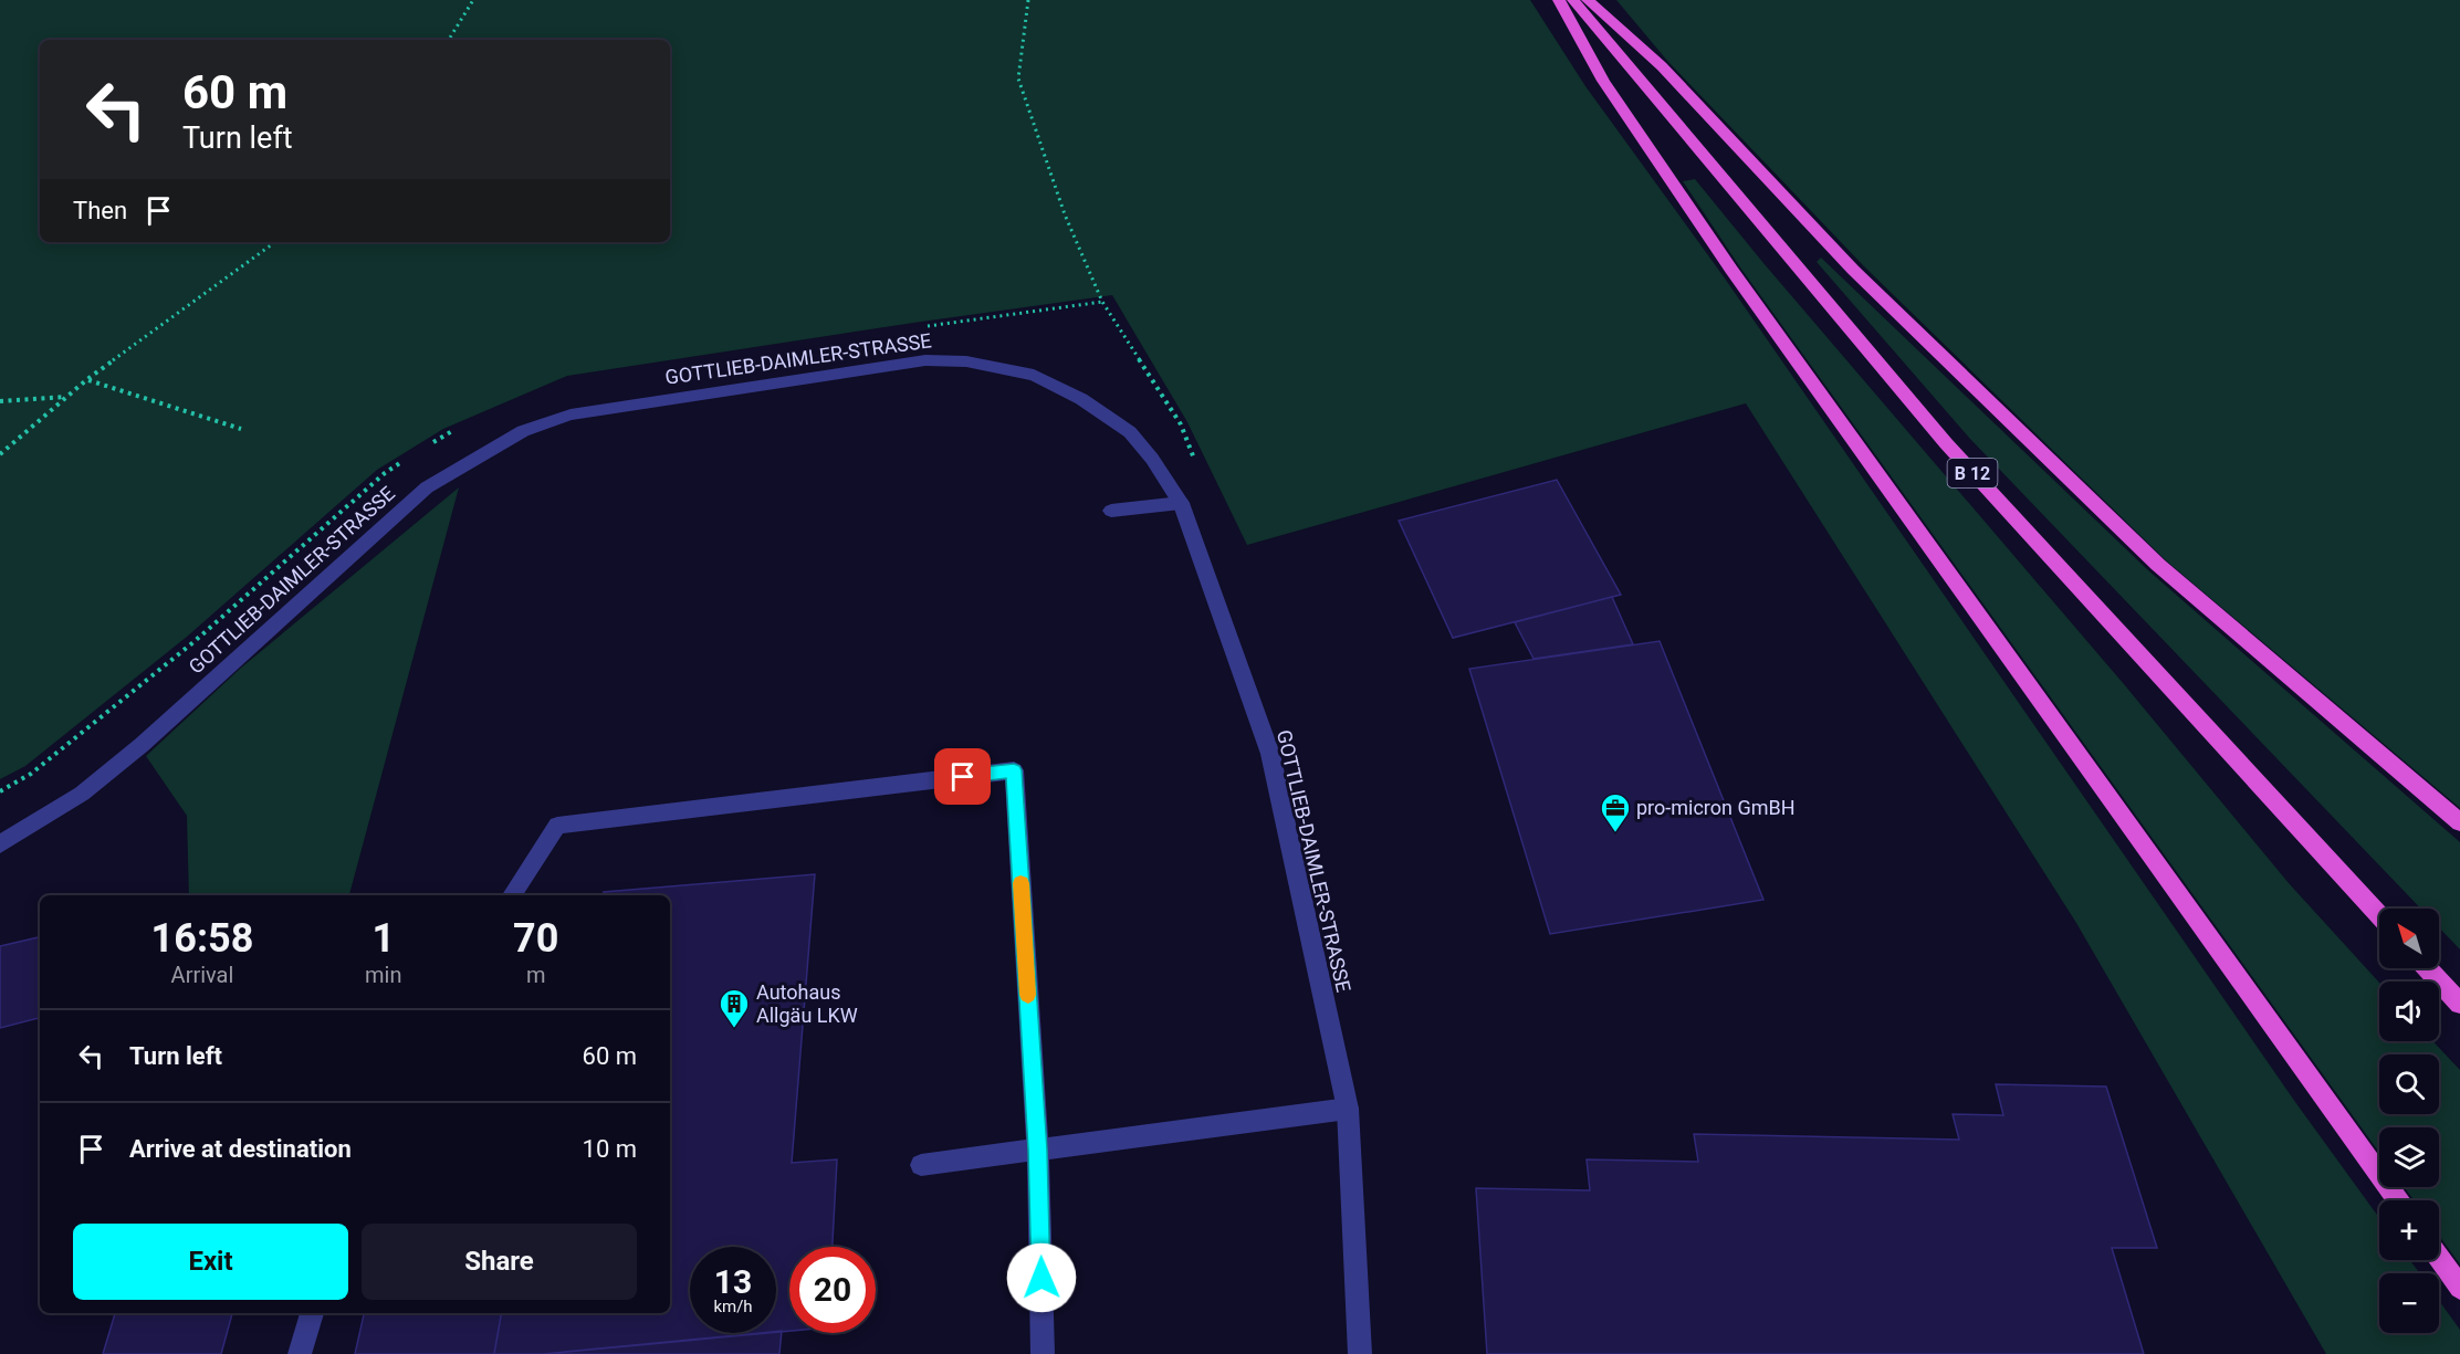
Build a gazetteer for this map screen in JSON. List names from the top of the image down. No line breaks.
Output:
{"streets":{"highway":["B 12"],"street":["GOTTLIEB-DAIMLER-STRASSE"]},"places":{"office":["pro-micron GmBH"],"building":["Autohaus Allgäu LKW"]},"north":"top left","page":{"turn":["60 m","Turn left"],"then":"Then","eta":["16:58","Arrival","1","min","70","m"],"map_buttons":["+","−"],"list":[{"name":"Turn left","value":"60 m"},{"name":"Arrive at destination","value":"10 m"}],"buttons":["Exit","Share"],"speed":"13 km/h","limit":"20"}}
